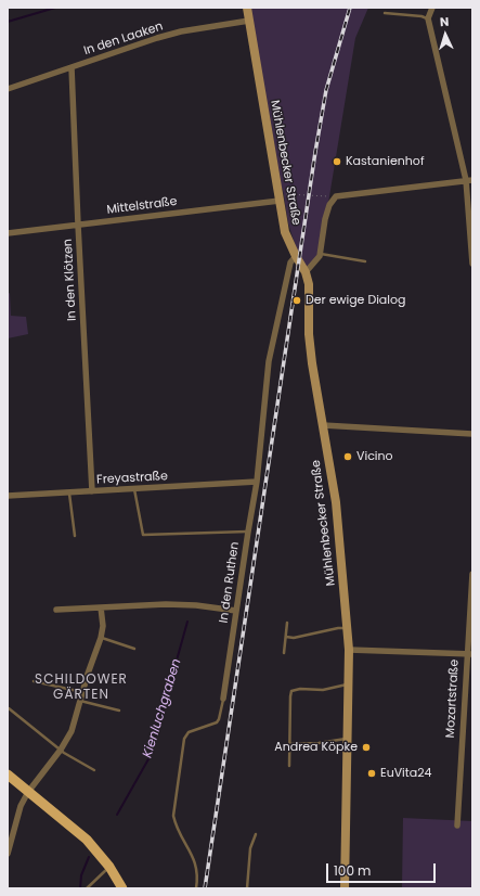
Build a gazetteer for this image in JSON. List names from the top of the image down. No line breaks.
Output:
{"streets":{"main road":["Mühlenbecker Straße"],"street":["In den Laaken","Mittelstraße","In den Klötzen","Freyastraße","In den Ruthen","Mozartstraße"]},"crossings":[["In den Laaken","Mühlenbecker Straße"],["In den Laaken","In den Klötzen"],["Mühlenbecker Straße","Mittelstraße"],["Mühlenbecker Straße","In den Ruthen"],["Mittelstraße","In den Klötzen"],["In den Klötzen","Freyastraße"],["Freyastraße","In den Ruthen"]],"districts":["SCHILDOWER GÄRTEN"],"water":["Kienluchgraben"],"places":["Kastanienhof","Der ewige Dialog","Vicino","Andrea Köpke","EuVita24"],"scale_bar":"100 m","north":"top"}
